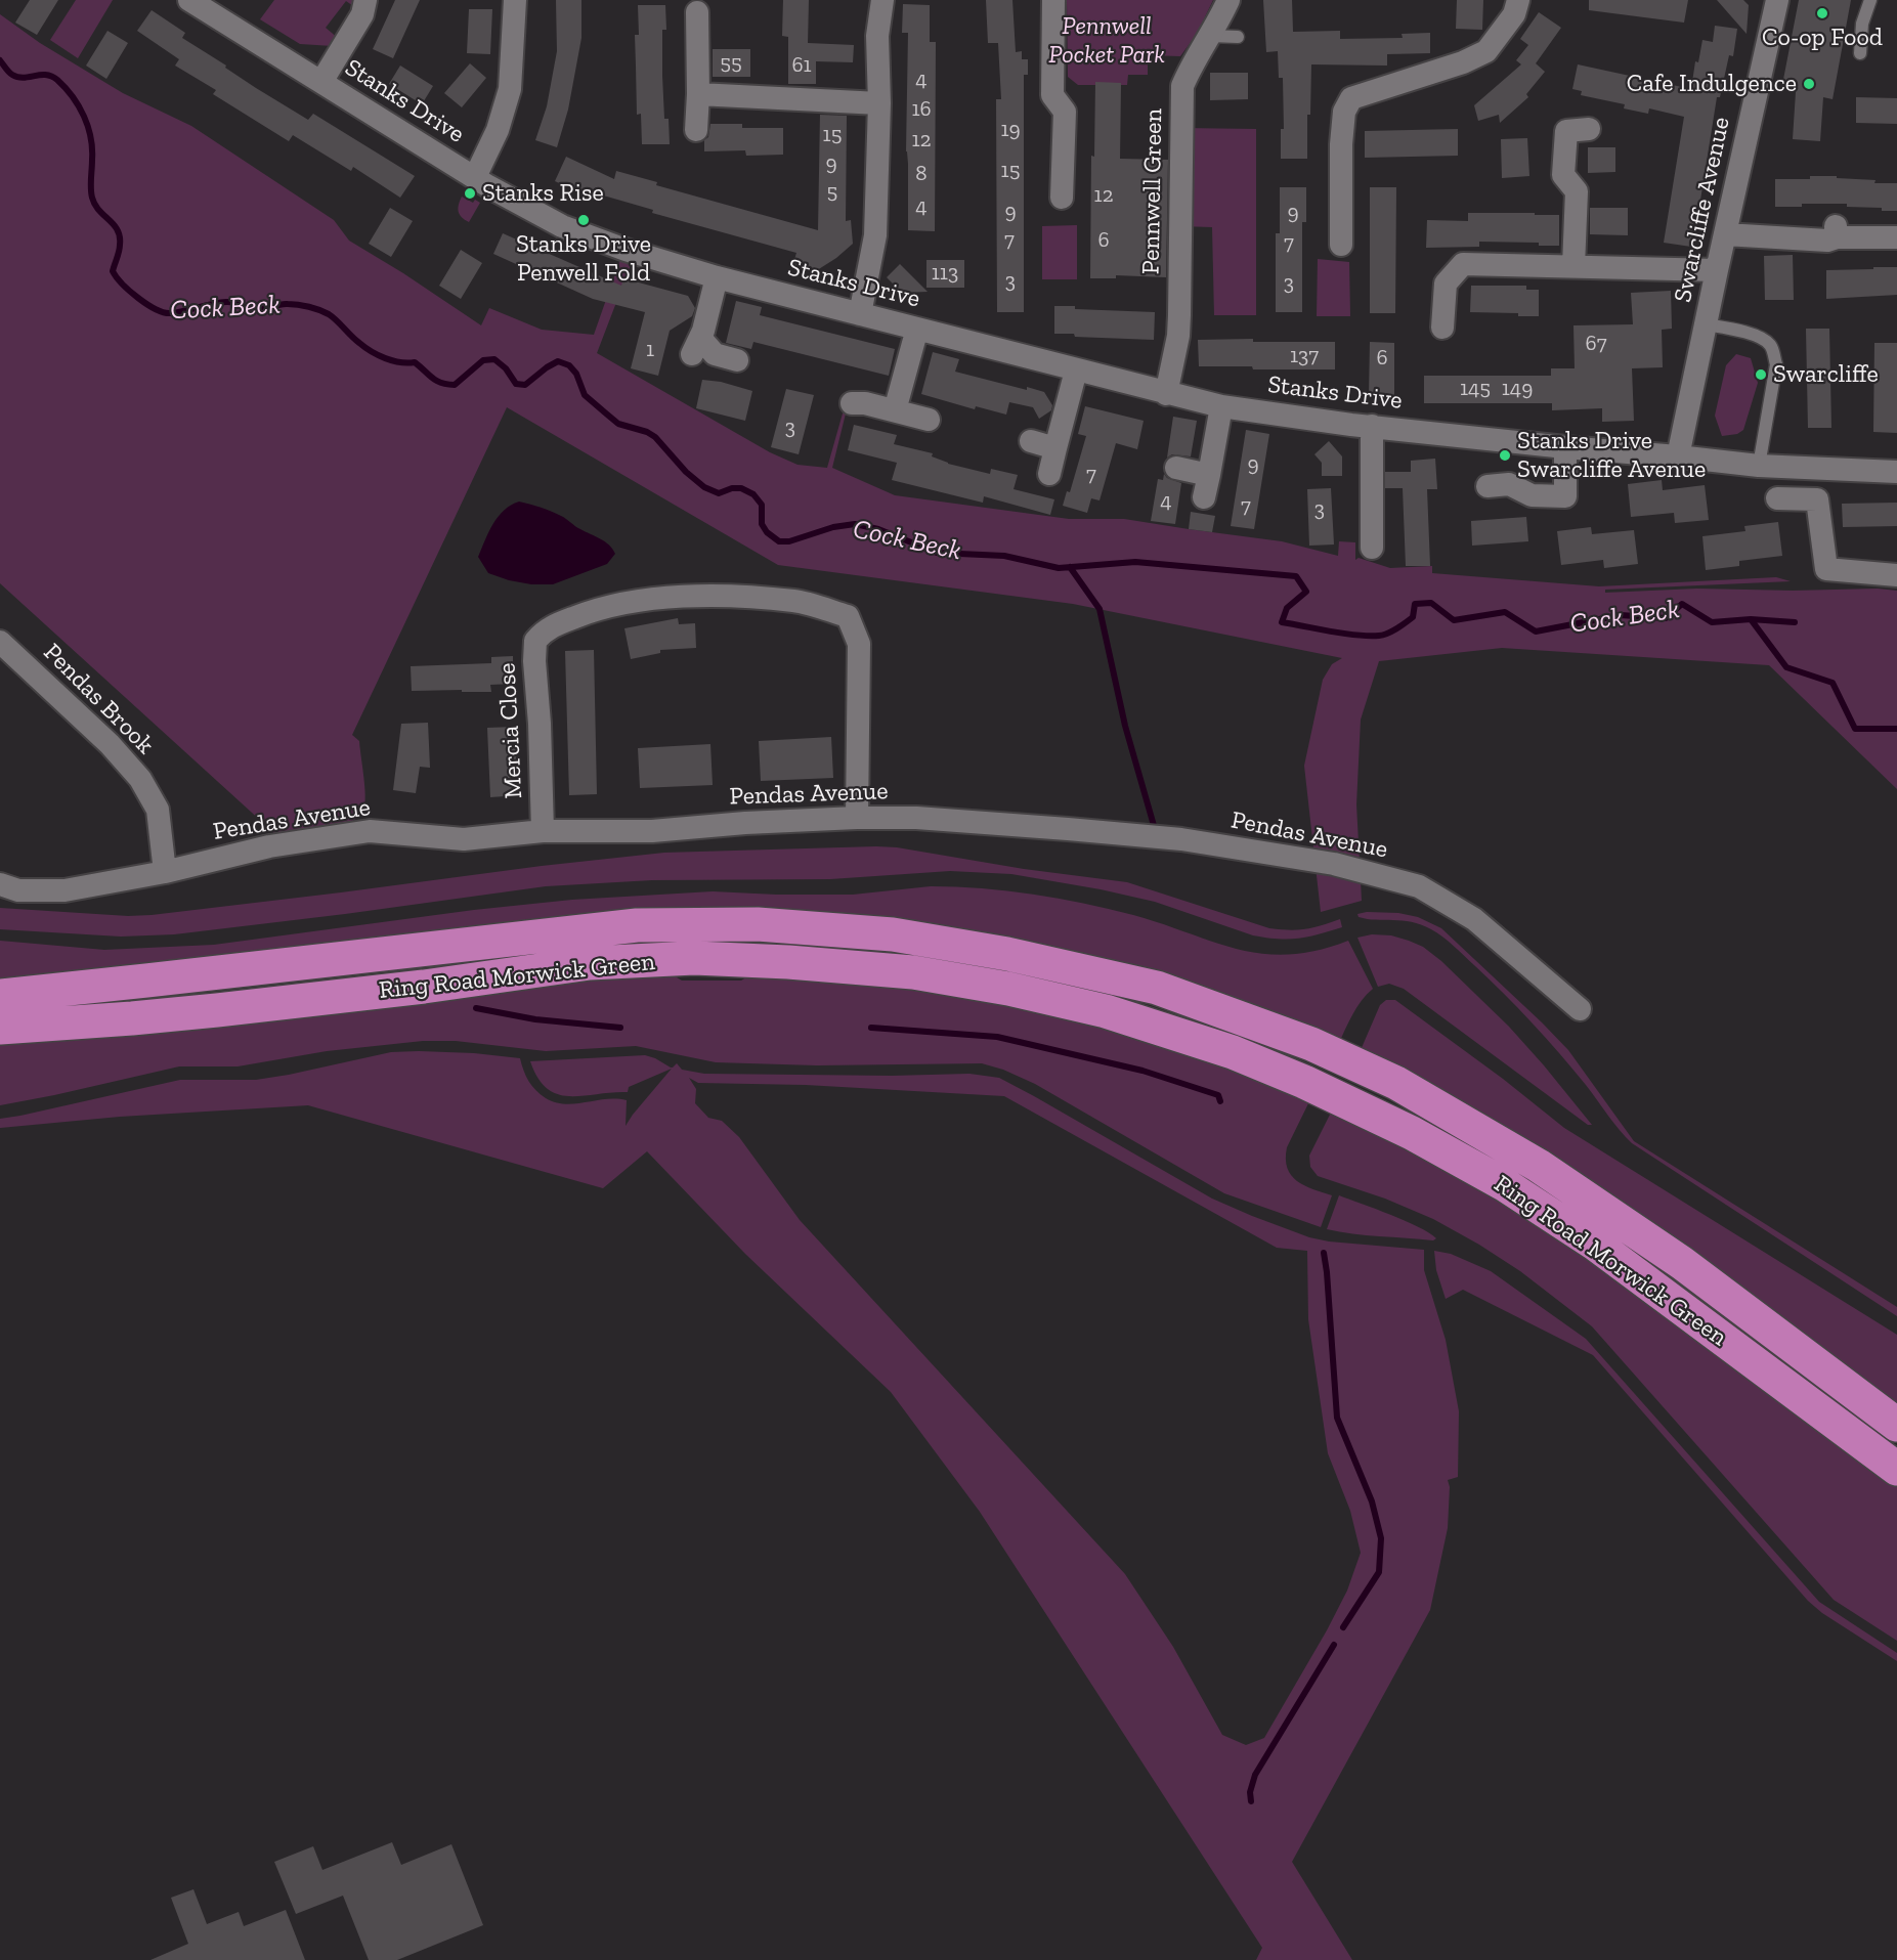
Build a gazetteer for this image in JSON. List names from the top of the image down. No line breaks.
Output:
{"streets":{"highway":["Ring Road Morwick Green"],"street":["Stanks Drive","Pennwell Green","Swarcliffe Avenue","Pendas Brook","Mercia Close","Pendas Avenue"]},"crossings":[["Stanks Drive","Pennwell Green"],["Stanks Drive","Swarcliffe Avenue"],["Pendas Brook","Pendas Avenue"],["Mercia Close","Pendas Avenue"]],"water":["Cock Beck"],"parks":["Pennwell Pocket Park"],"places":["Co-op Food","Cafe Indulgence","Stanks Rise","Stanks Drive Penwell Fold","Swarcliffe","Stanks Drive Swarcliffe Avenue"],"house_numbers":["55","61","4","16","19","15","12","9","15","8","5","12","4","9","9","7","6","7","113","3","3","67","1","137","6","145","149","3","9","7","4","7","3"]}
